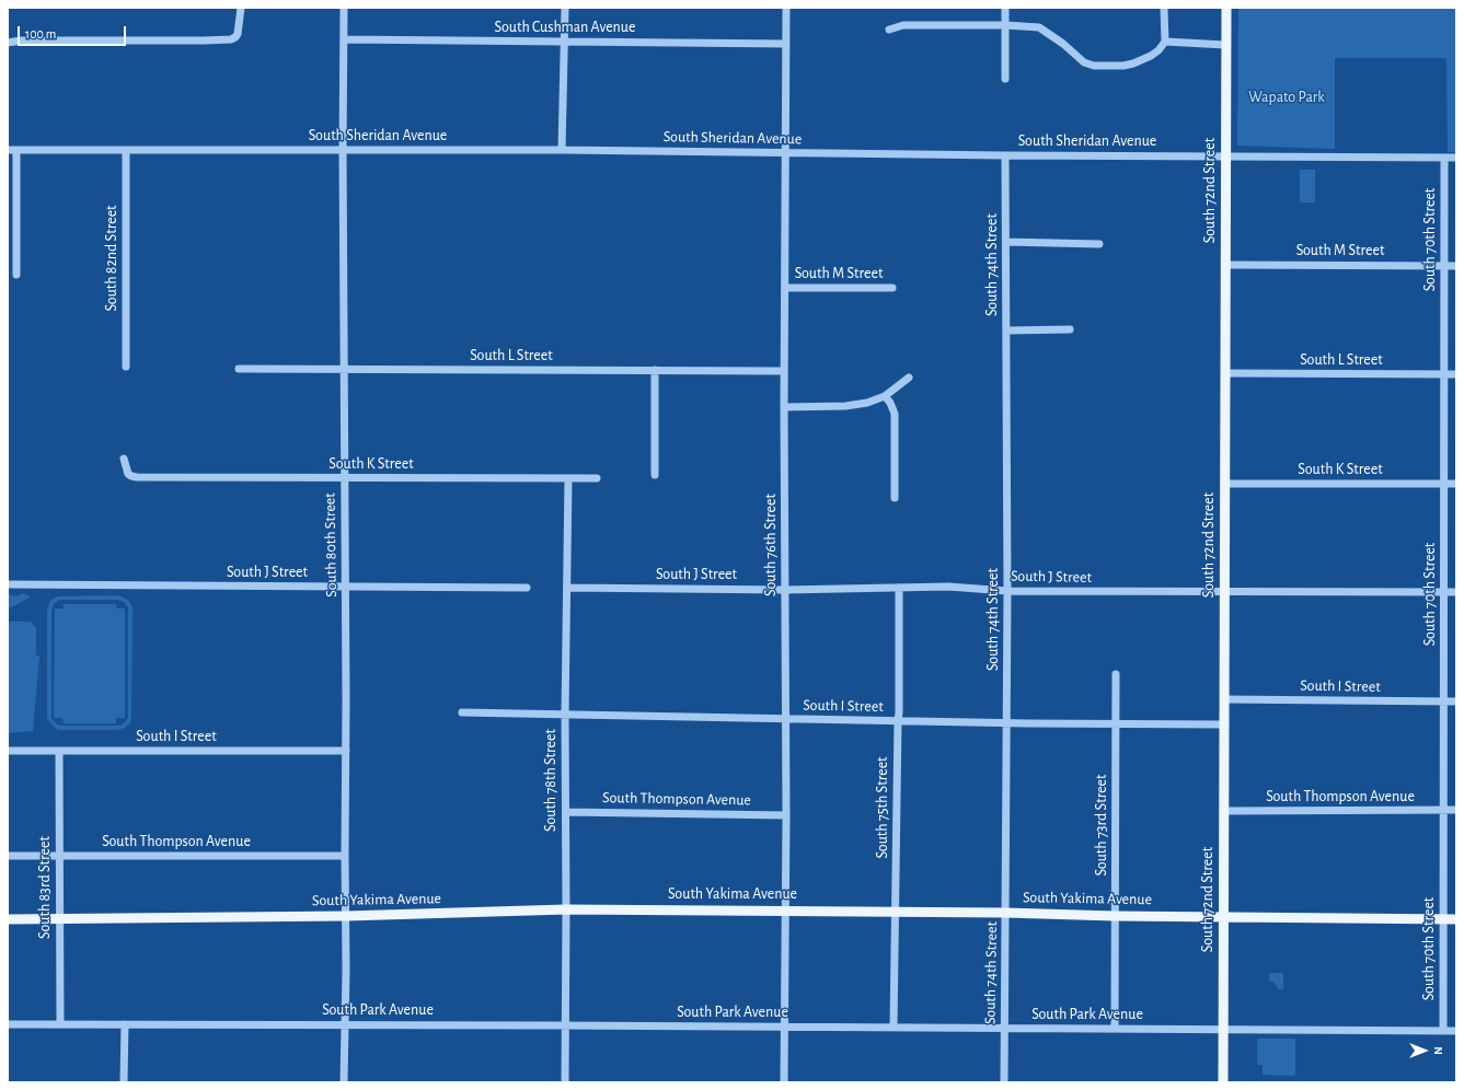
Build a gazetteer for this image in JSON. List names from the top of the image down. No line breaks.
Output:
{"streets":{"main road":["South 72nd Street","South Yakima Avenue"],"street":["South Cushman Avenue","South Sheridan Avenue","South 70th Street","South M Street","South 82nd Street","South 74th Street","South L Street","South K Street","South 80th Street","South 76th Street","South J Street","South I Street","South 78th Street","South Thompson Avenue","South 75th Street","South 73rd Street","South 83rd Street","South Park Avenue"]},"crossings":[["South Cushman Avenue","South 80th Street"],["South Cushman Avenue","South 76th Street"],["South Sheridan Avenue","South 72nd Street"],["South Sheridan Avenue","South 70th Street"],["South Sheridan Avenue","South 82nd Street"],["South Sheridan Avenue","South 74th Street"],["South Sheridan Avenue","South 80th Street"],["South Sheridan Avenue","South 76th Street"],["South 72nd Street","South M Street"],["South 72nd Street","South L Street"],["South 72nd Street","South K Street"],["South 72nd Street","South J Street"],["South 72nd Street","South I Street"],["South 72nd Street","South Thompson Avenue"],["South 72nd Street","South Yakima Avenue"],["South 72nd Street","South Park Avenue"],["South 70th Street","South M Street"],["South 70th Street","South L Street"],["South 70th Street","South K Street"],["South 70th Street","South J Street"],["South 70th Street","South I Street"],["South 70th Street","South Thompson Avenue"],["South 70th Street","South Yakima Avenue"],["South 70th Street","South Park Avenue"],["South M Street","South 76th Street"],["South 74th Street","South J Street"],["South 74th Street","South I Street"],["South 74th Street","South Yakima Avenue"],["South 74th Street","South Park Avenue"],["South L Street","South 80th Street"],["South L Street","South 76th Street"],["South K Street","South 80th Street"],["South K Street","South 78th Street"],["South 80th Street","South J Street"],["South 80th Street","South I Street"],["South 80th Street","South Thompson Avenue"],["South 80th Street","South Yakima Avenue"],["South 80th Street","South Park Avenue"],["South 76th Street","South J Street"],["South 76th Street","South I Street"],["South 76th Street","South Thompson Avenue"],["South 76th Street","South Yakima Avenue"],["South 76th Street","South Park Avenue"],["South J Street","South 78th Street"],["South J Street","South 75th Street"],["South I Street","South 78th Street"],["South I Street","South 75th Street"],["South I Street","South 73rd Street"],["South I Street","South 83rd Street"],["South 78th Street","South Thompson Avenue"],["South 78th Street","South Yakima Avenue"],["South 78th Street","South Park Avenue"],["South Thompson Avenue","South 83rd Street"],["South 75th Street","South Yakima Avenue"],["South 75th Street","South Park Avenue"],["South 73rd Street","South Yakima Avenue"],["South 73rd Street","South Park Avenue"],["South 83rd Street","South Yakima Avenue"],["South 83rd Street","South Park Avenue"]],"parks":["Wapato Park"],"scale_bar":"100 m","north":"right"}
